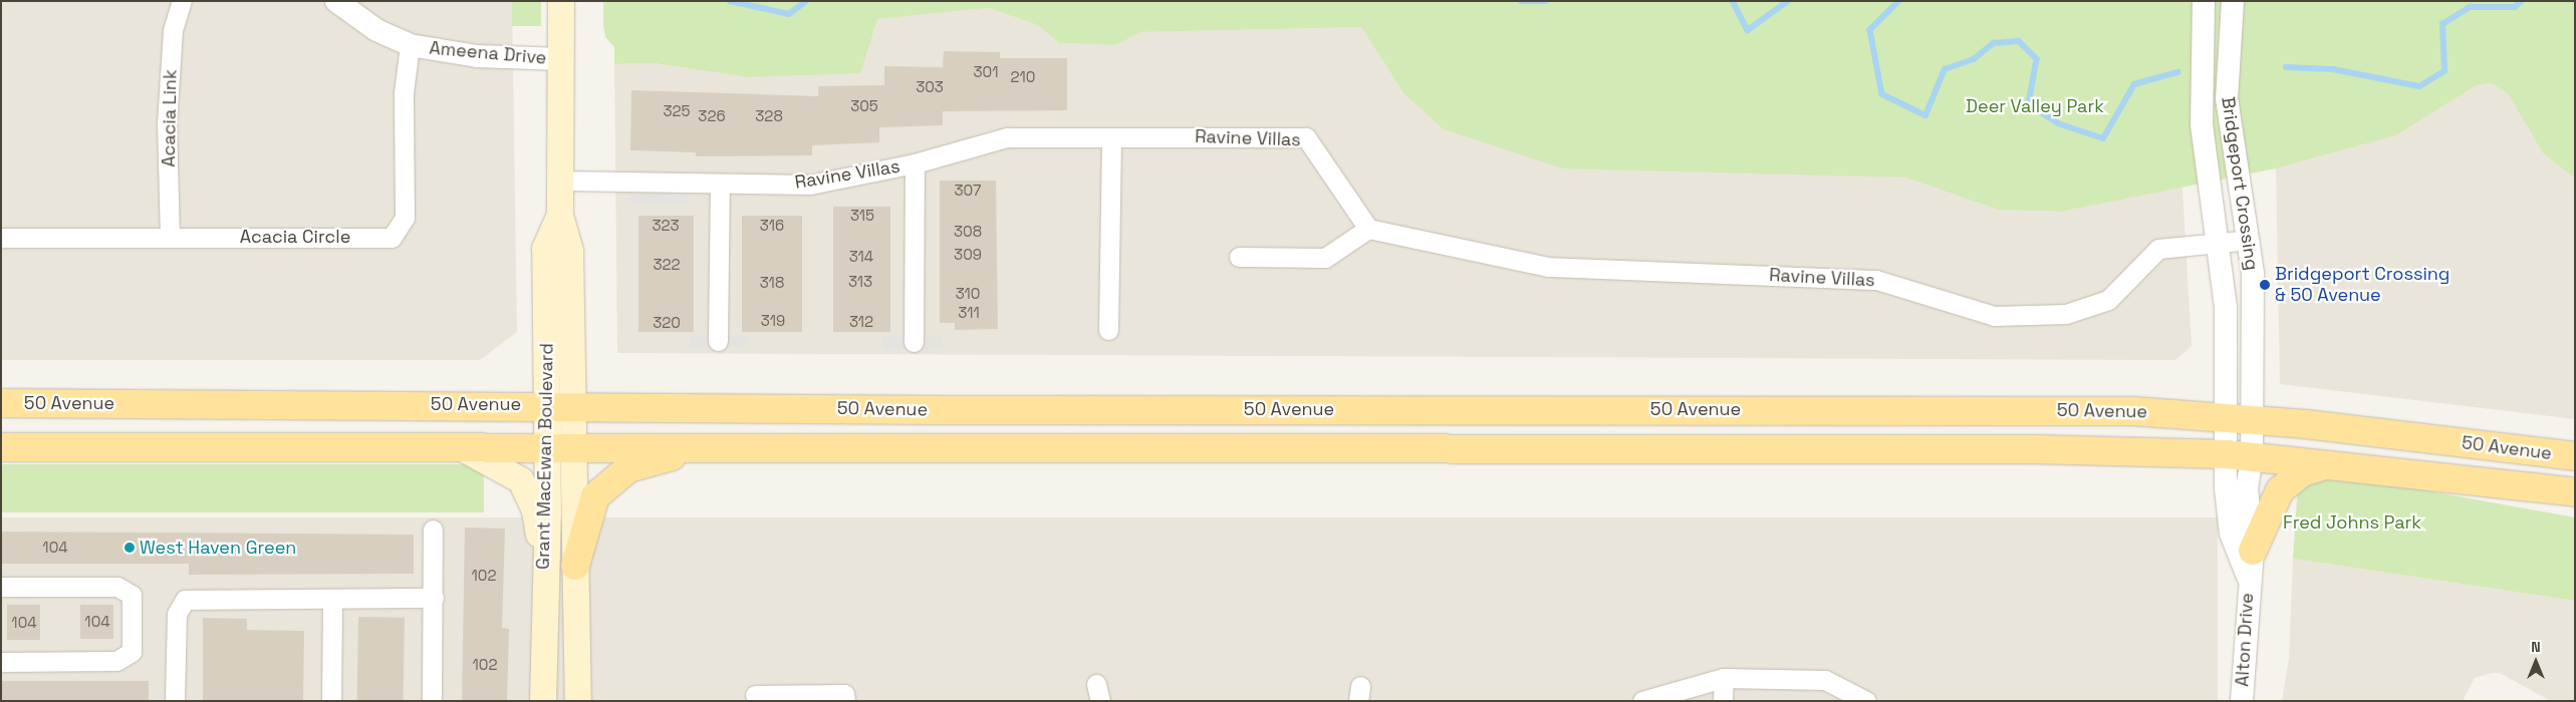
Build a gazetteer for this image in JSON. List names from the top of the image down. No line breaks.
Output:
{"streets":{"main road":["50 Avenue","Grant MacEwan Boulevard"],"street":["Ameena Drive","Acacia Link","Ravine Villas","Bridgeport Crossing","Acacia Circle","Alton Drive"]},"crossings":[["Ameena Drive","Acacia Circle"],["Ameena Drive","Grant MacEwan Boulevard"],["Acacia Link","Acacia Circle"],["Ravine Villas","Bridgeport Crossing"],["Ravine Villas","Grant MacEwan Boulevard"],["Bridgeport Crossing","50 Avenue"],["Bridgeport Crossing","Alton Drive"],["50 Avenue","Grant MacEwan Boulevard"],["50 Avenue","Alton Drive"]],"parks":["Deer Valley Park","Fred Johns Park"],"places":["Bridgeport Crossing & 50 Avenue","West Haven Green"],"house_numbers":["301","210","303","305","325","326","328","307","315","323","316","308","309","314","322","313","318","310","311","319","312","320","104","102","104","104","102"],"north":"top"}
